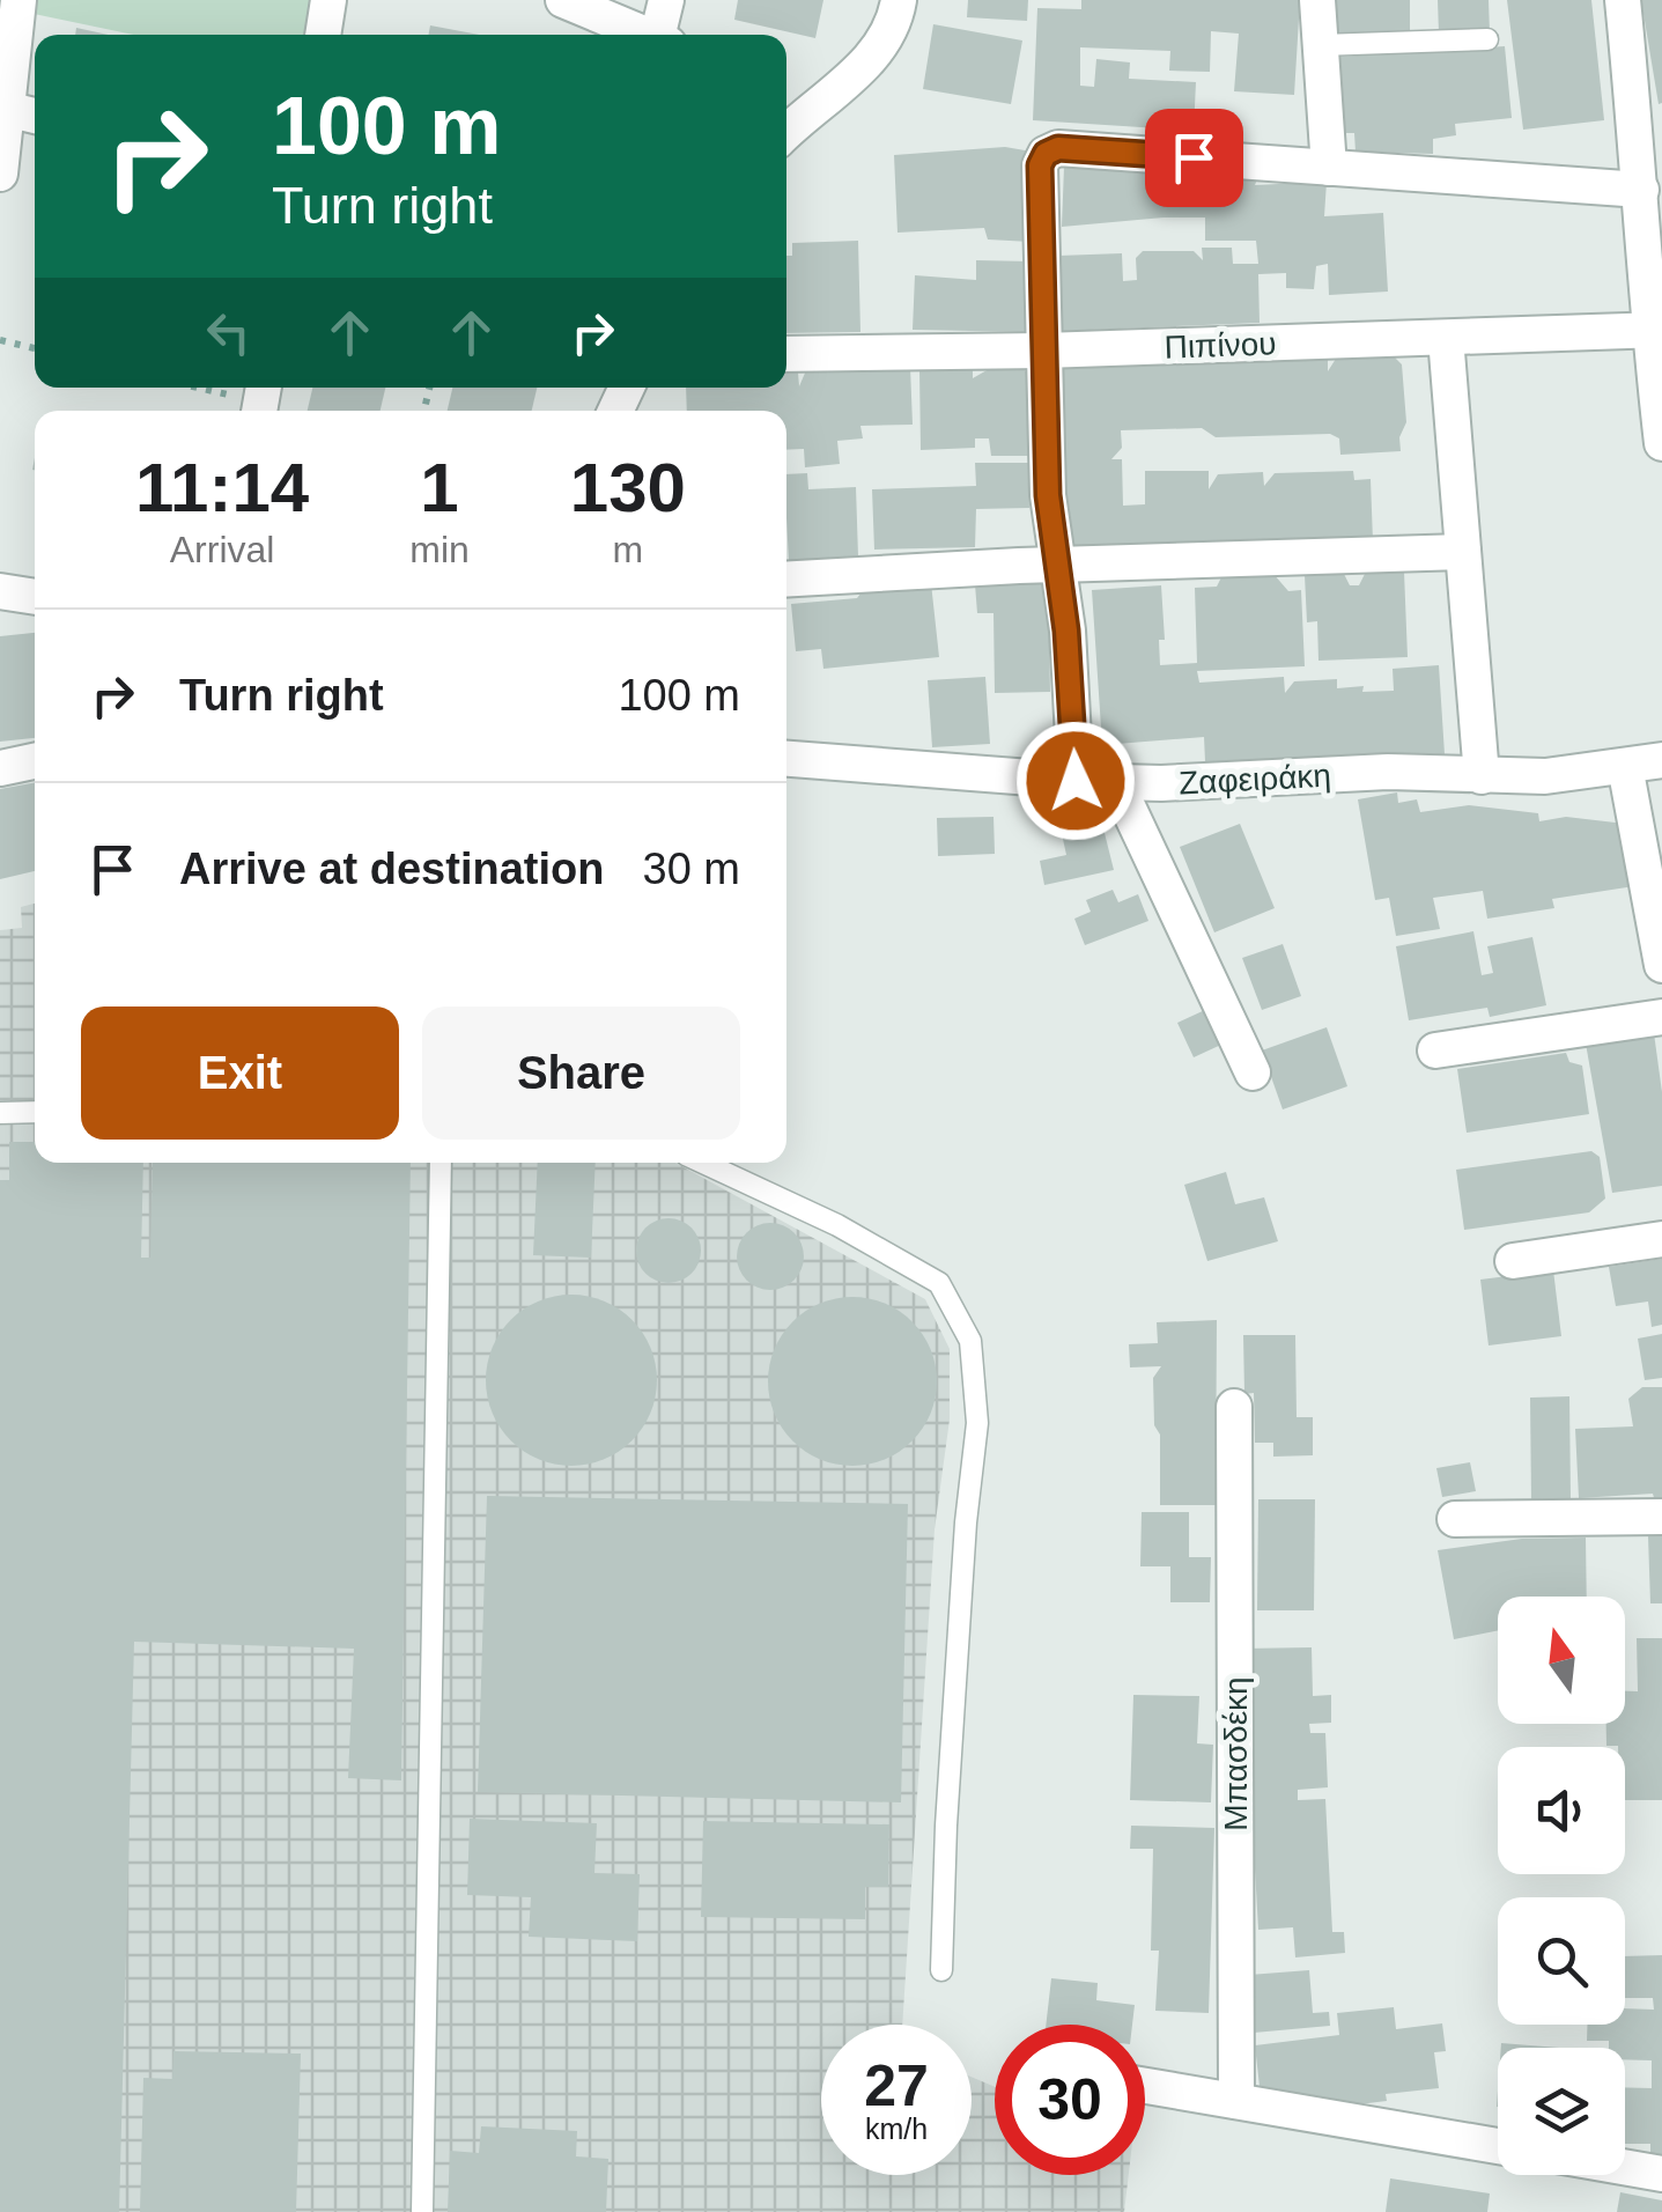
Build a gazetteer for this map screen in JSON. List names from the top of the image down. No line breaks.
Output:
{"streets":{"street":["Πιπίνου","Ζαφειράκη","Μπασδέκη"]},"north":"top","page":{"turn":["100 m","Turn right"],"eta":["11:14","Arrival","1","min","130","m"],"list":[{"name":"Turn right","value":"100 m"},{"name":"Arrive at destination","value":"30 m"}],"buttons":["Exit","Share"],"speed":"27 km/h","limit":"30"}}
